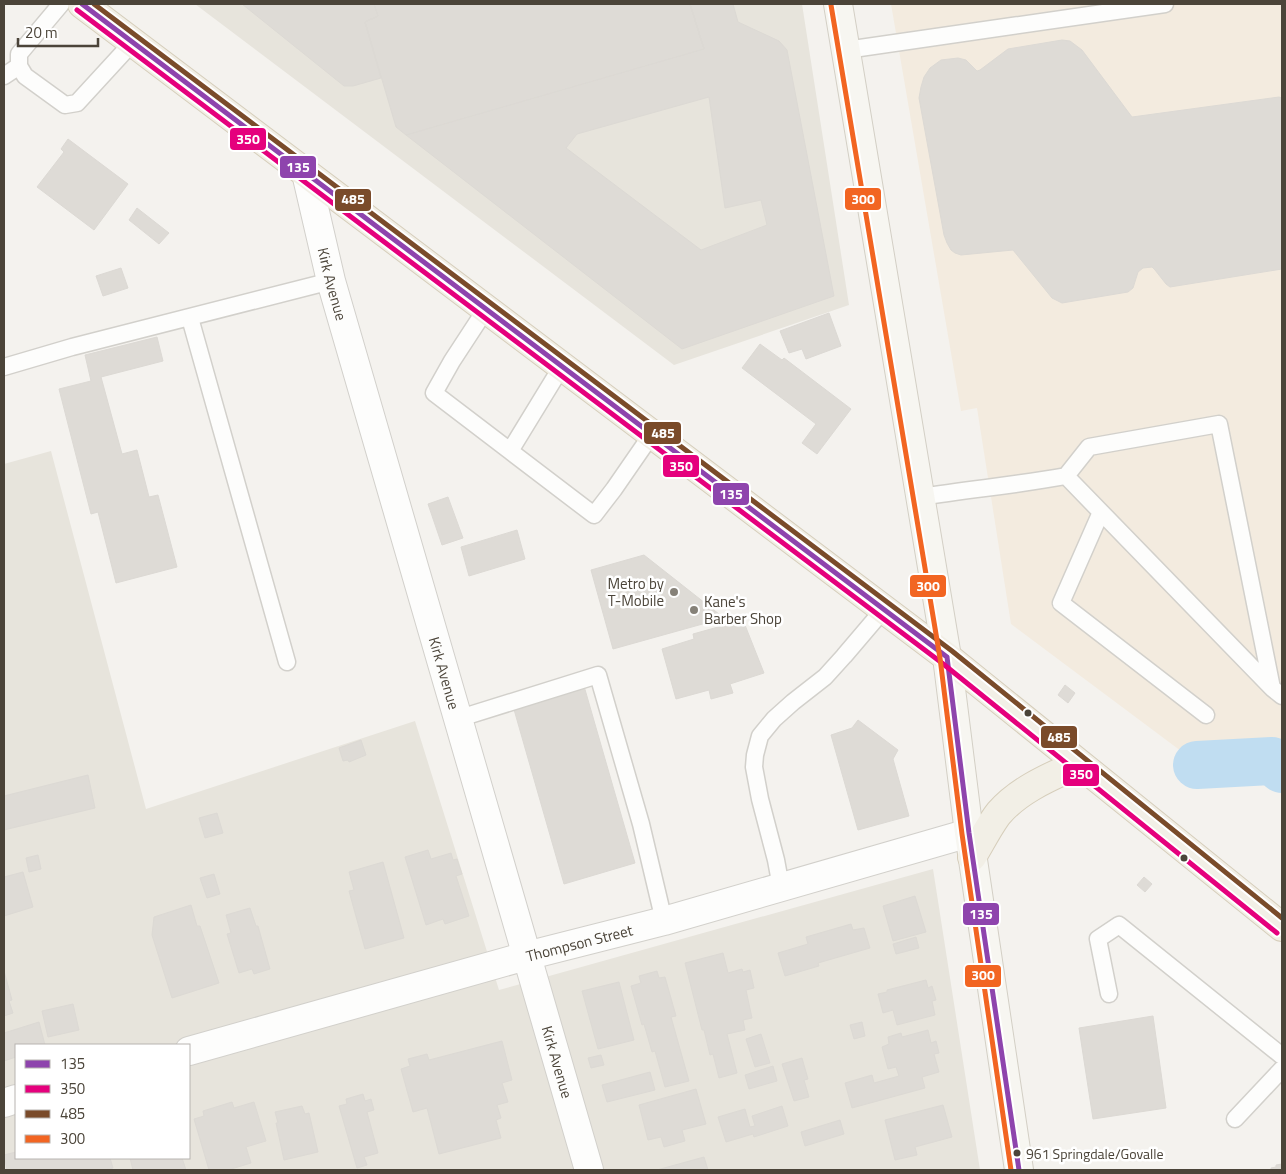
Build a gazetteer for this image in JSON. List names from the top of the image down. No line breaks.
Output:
{"streets":{"street":["Kirk Avenue","Thompson Street"]},"crossings":[["Kirk Avenue","Thompson Street"]],"places":["Metro by T-Mobile","Kane's Barber Shop","961 Springdale/Govalle"],"lines":["transit line 135","transit line 485","transit line 300","transit line 350"],"legend":["135","350","485","300"],"scale_bar":"20 m"}
